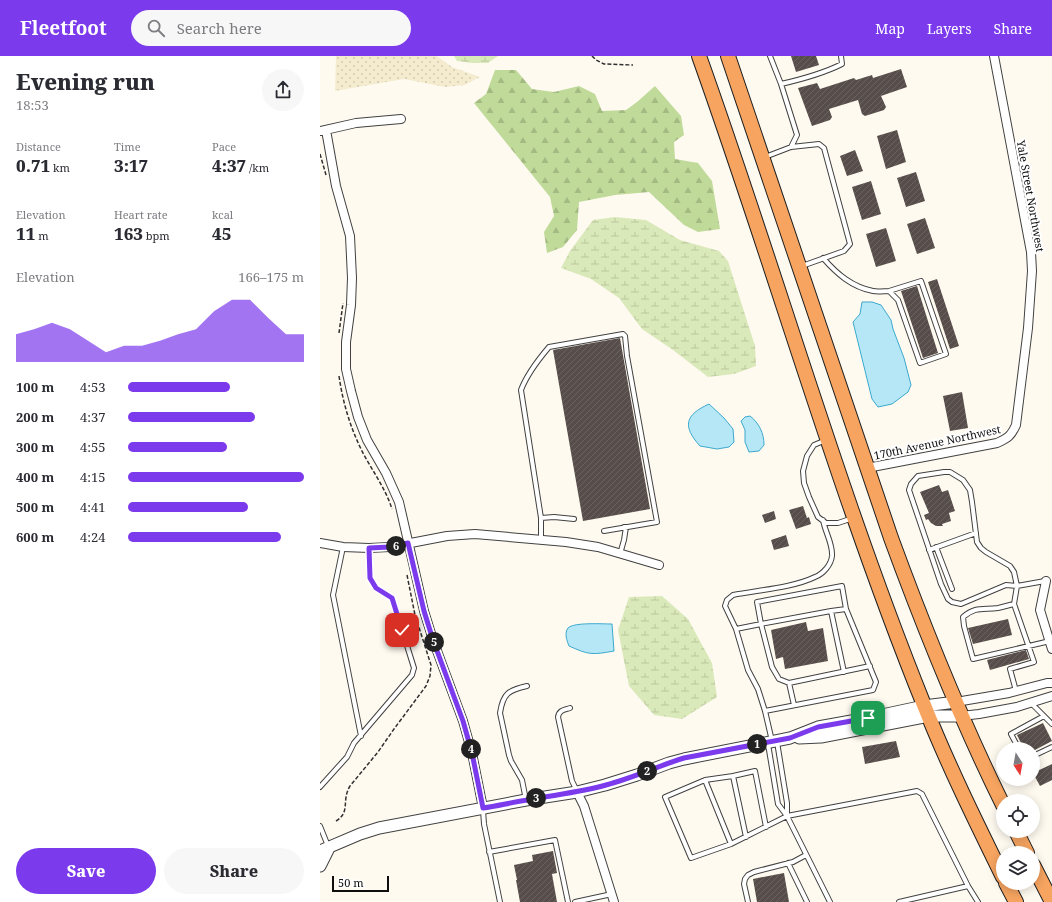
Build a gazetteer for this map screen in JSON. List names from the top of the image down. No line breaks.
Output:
{"streets":{"street":["Yale Street Northwest","170th Avenue Northwest"]},"crossings":[["Yale Street Northwest","170th Avenue Northwest"]],"scale_bar":"50 m","north":"bottom","page":{"header":"Fleetfoot","search":"Search here","nav":["Map","Layers","Share"],"heading":["Evening run","18:53"],"stats":[["Distance","0.71 km"],["Time","3:17"],["Pace","4:37 /km"],["Elevation","11 m"],["Heart rate","163 bpm"],["kcal","45"]],"chart":["Elevation","166–175 m"],"list":[{"name":"100 m","note":"4:53"},{"name":"200 m","note":"4:37"},{"name":"300 m","note":"4:55"},{"name":"400 m","note":"4:15"},{"name":"500 m","note":"4:41"},{"name":"600 m","note":"4:24"}],"pins":["6","5","1","4","2","3"],"buttons":["Save","Share"],"scale":"50 m"}}
